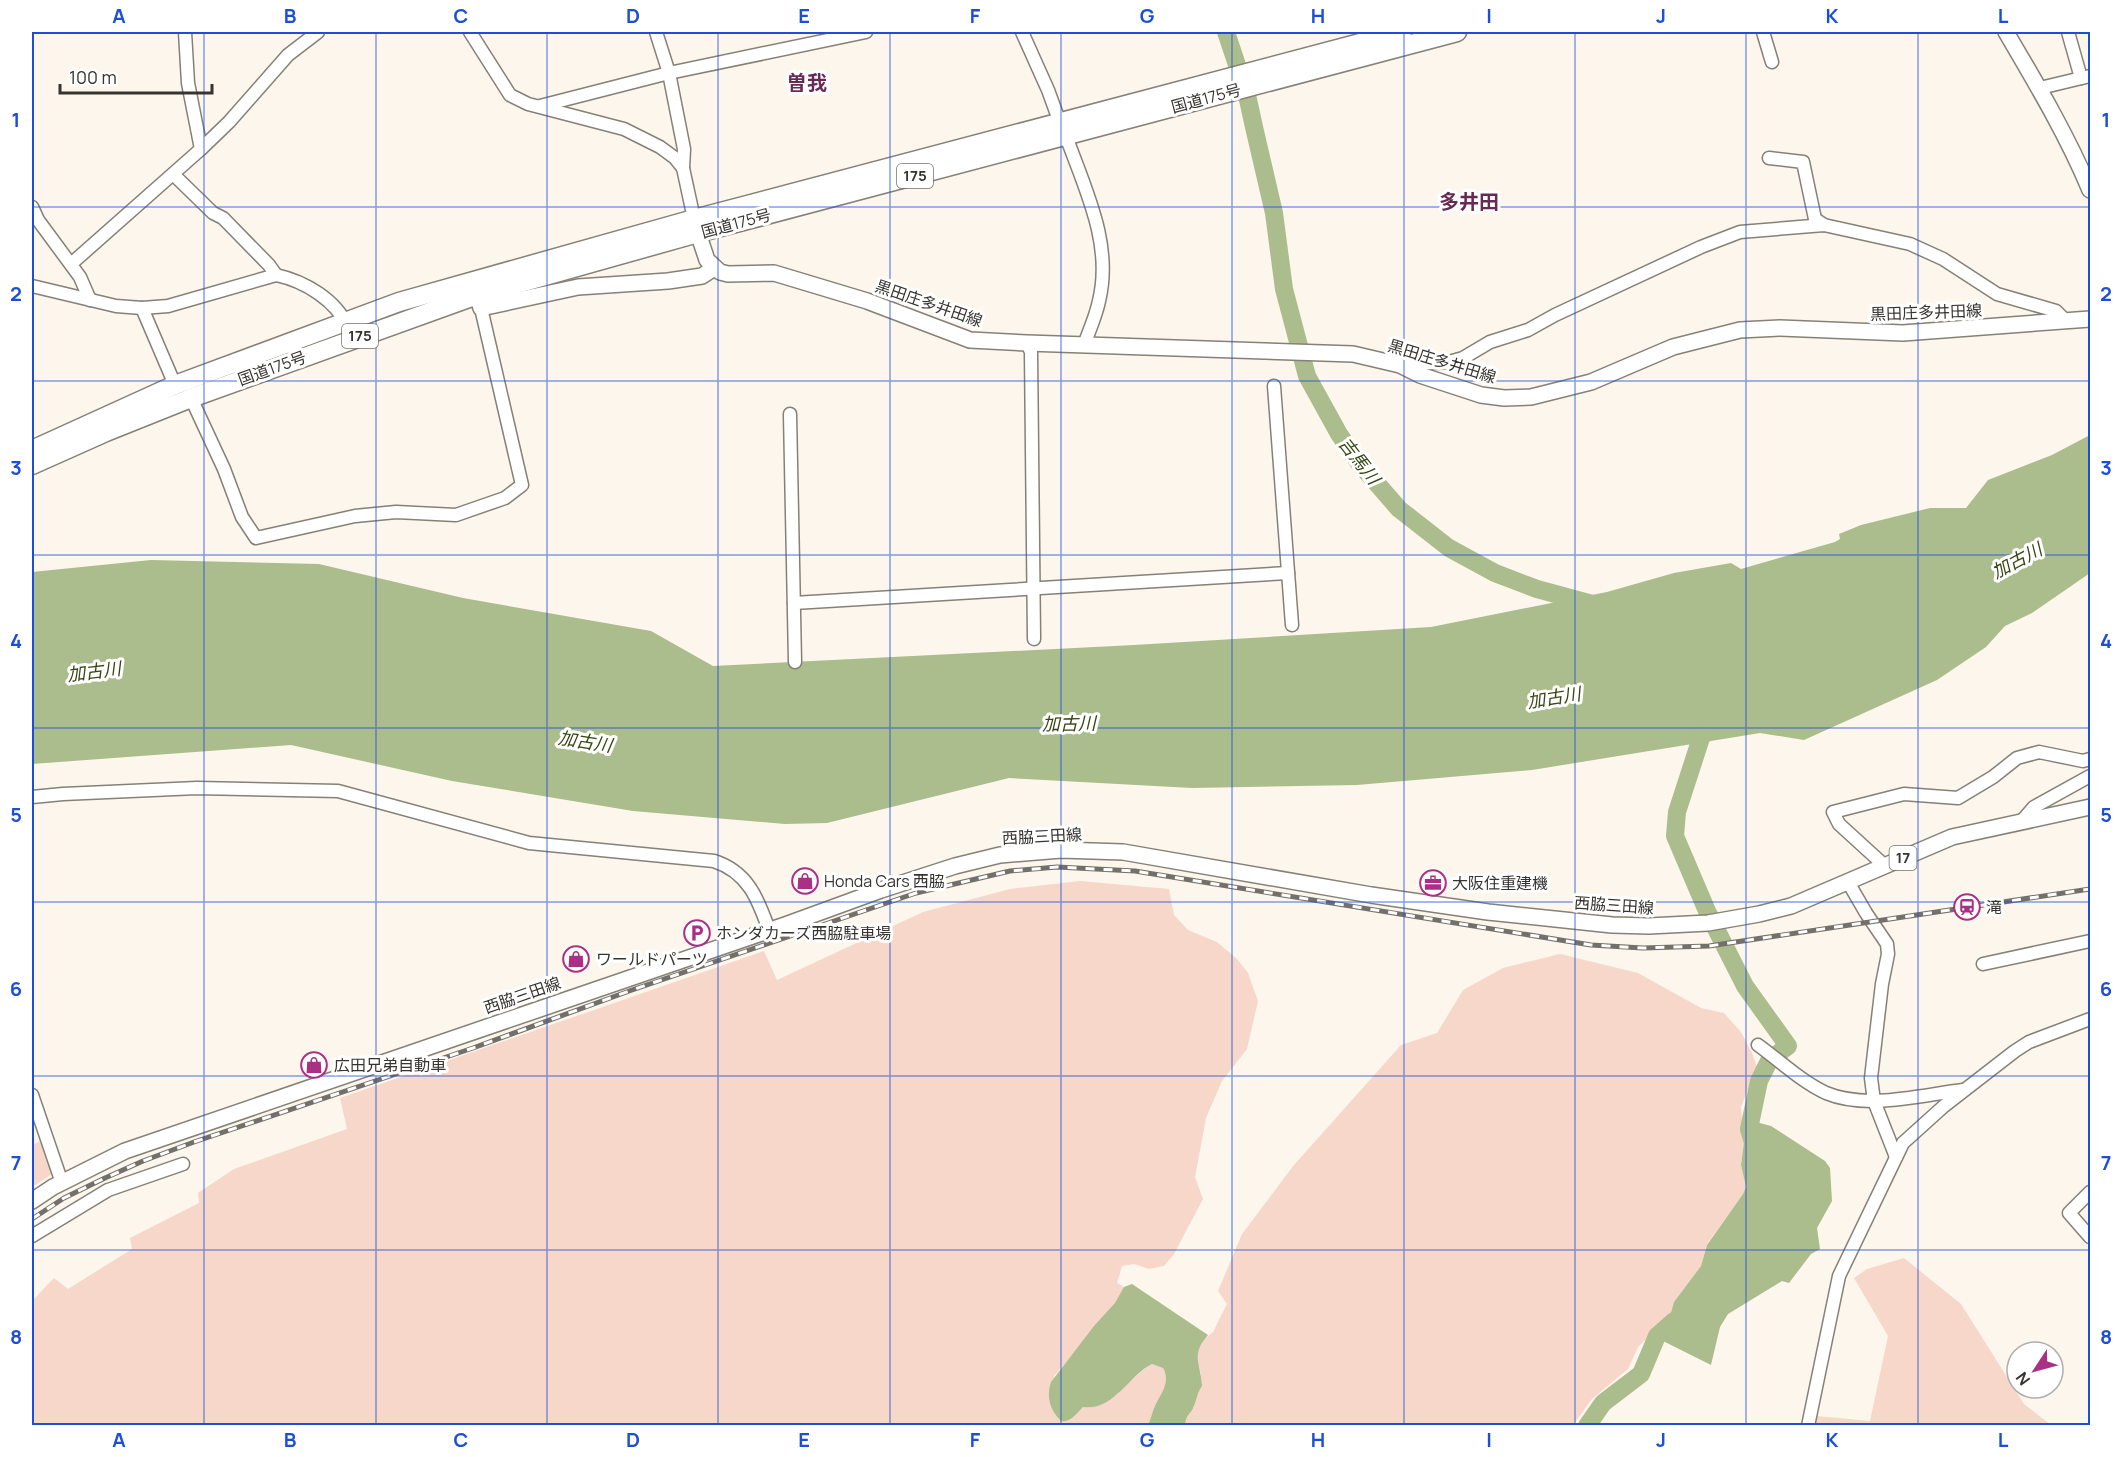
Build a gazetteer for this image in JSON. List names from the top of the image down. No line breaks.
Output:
{"streets":{"highway":["国道175号","175"],"main road":["黒田庄多井田線","西脇三田線","17"]},"districts":["曽我","多井田"],"water":["吉馬川","加古川"],"places":{"shop":["Honda Cars 西脇","ワールドパーツ","広田兄弟自動車"],"office":["大阪住重建機"],"station":["滝"],"parking":["ホンダカーズ西脇駐車場"]},"scale_bar":"100 m","north":"bottom left","grid":{"columns":["A","B","C","D","E","F","G","H","I","J","K","L"],"rows":["1","2","3","4","5","6","7","8"]}}
